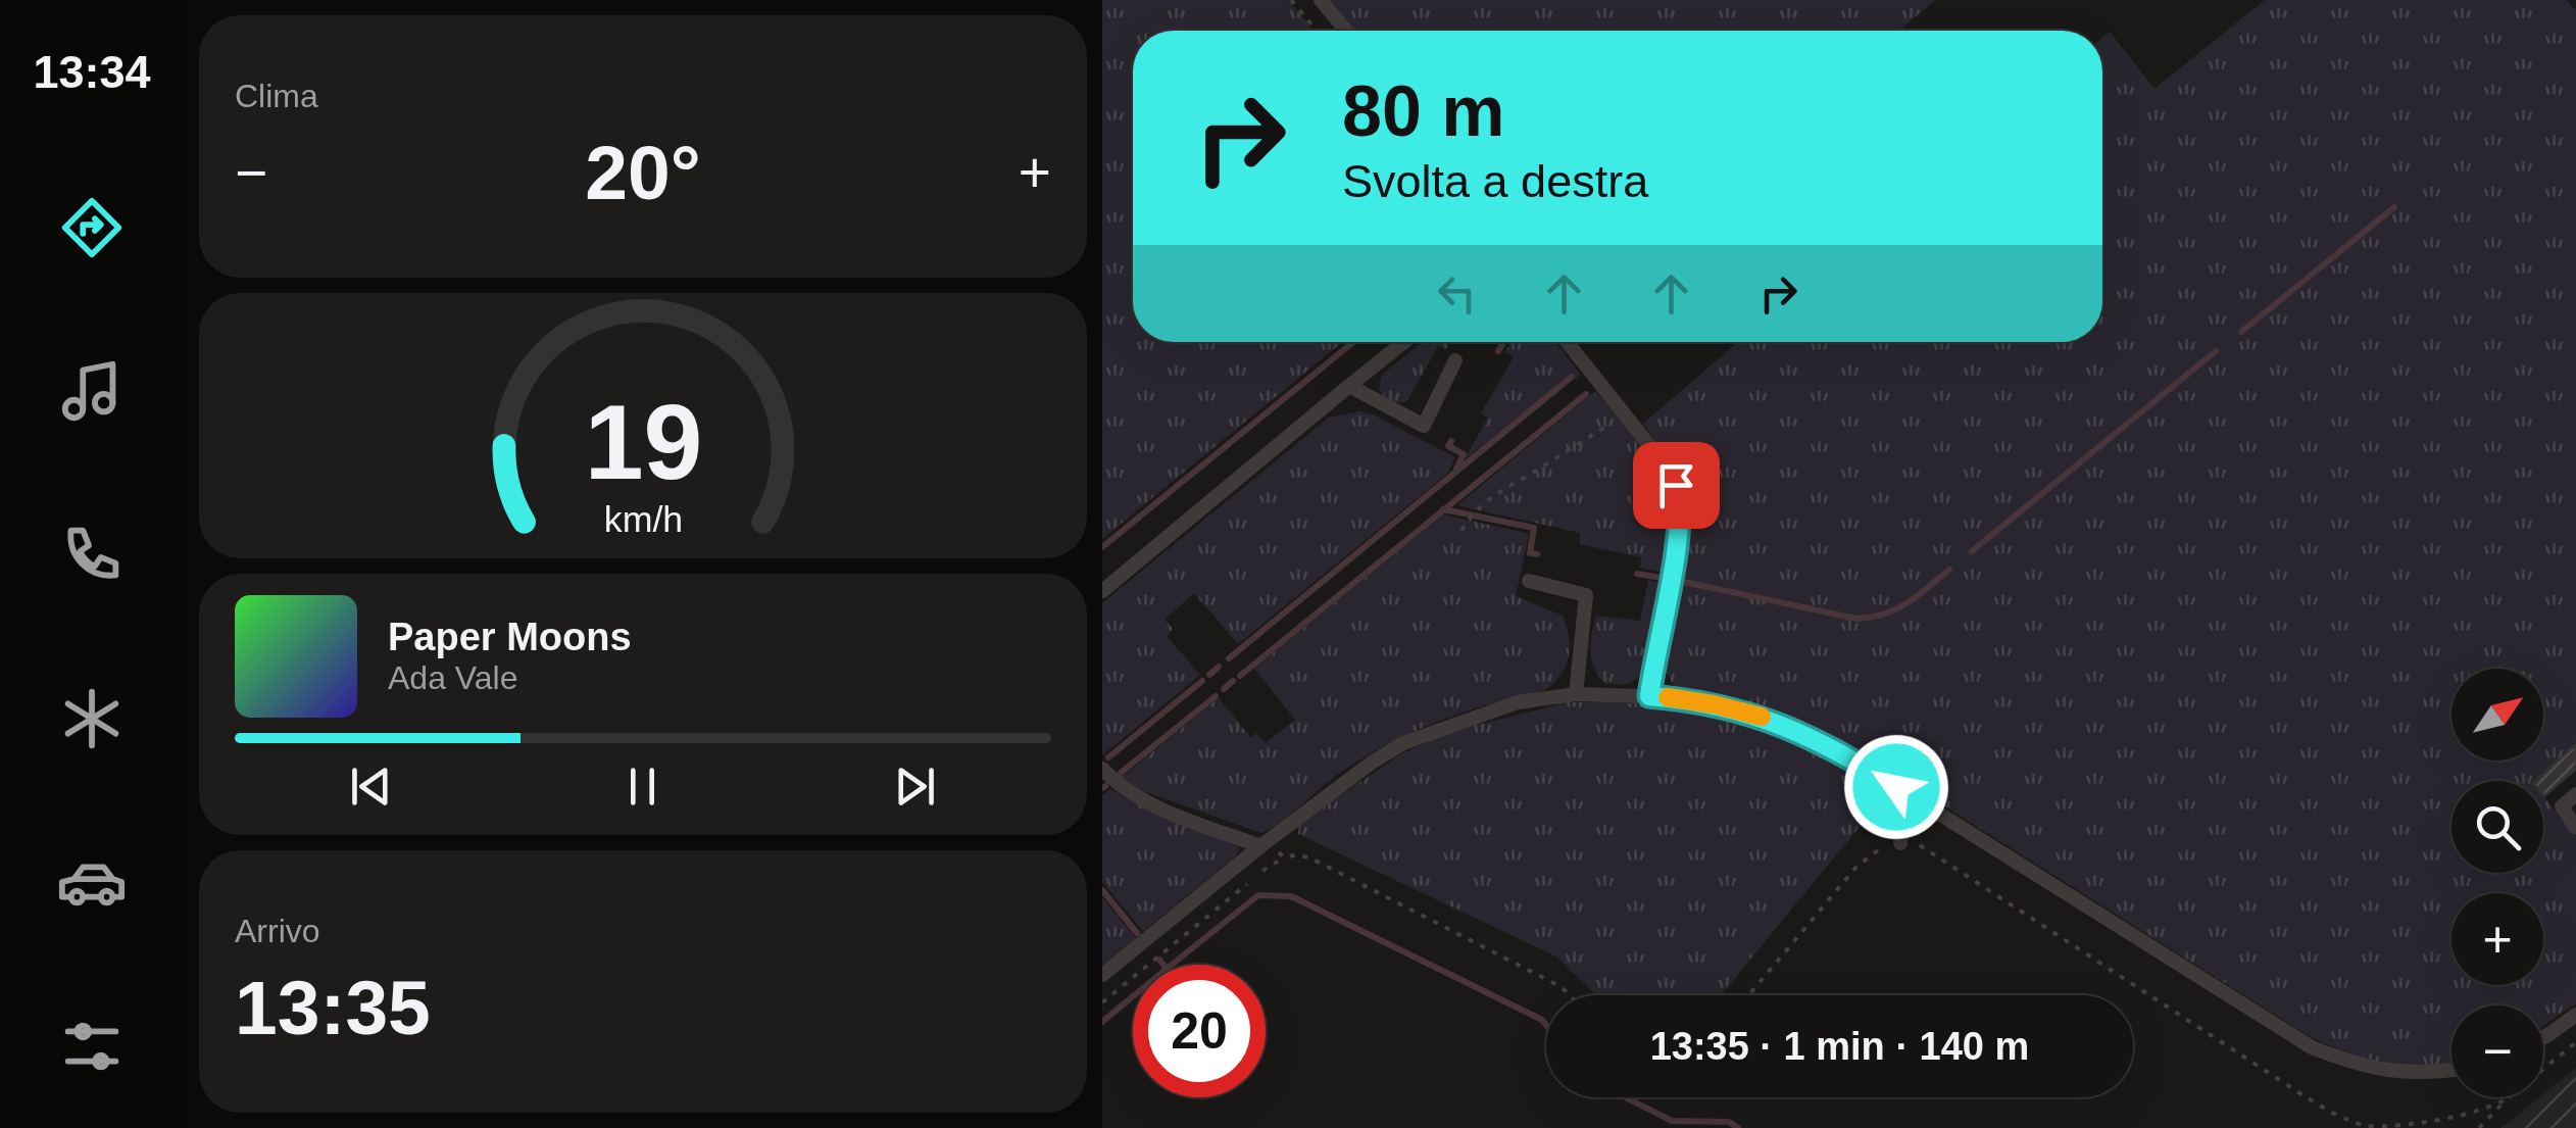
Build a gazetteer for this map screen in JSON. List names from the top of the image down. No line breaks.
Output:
{"north":"top right","page":{"tabs":"13:34","tile":["Clima",["Arrivo","13:35"]],"turn":["80 m","Svolta a destra"],"heat":["−","20°","+"],"song":["Paper Moons","Ada Vale"],"map_buttons":["+","−"],"limit":"20","trip":"13:35 · 1 min · 140 m","gauge":["19","km/h"]}}
